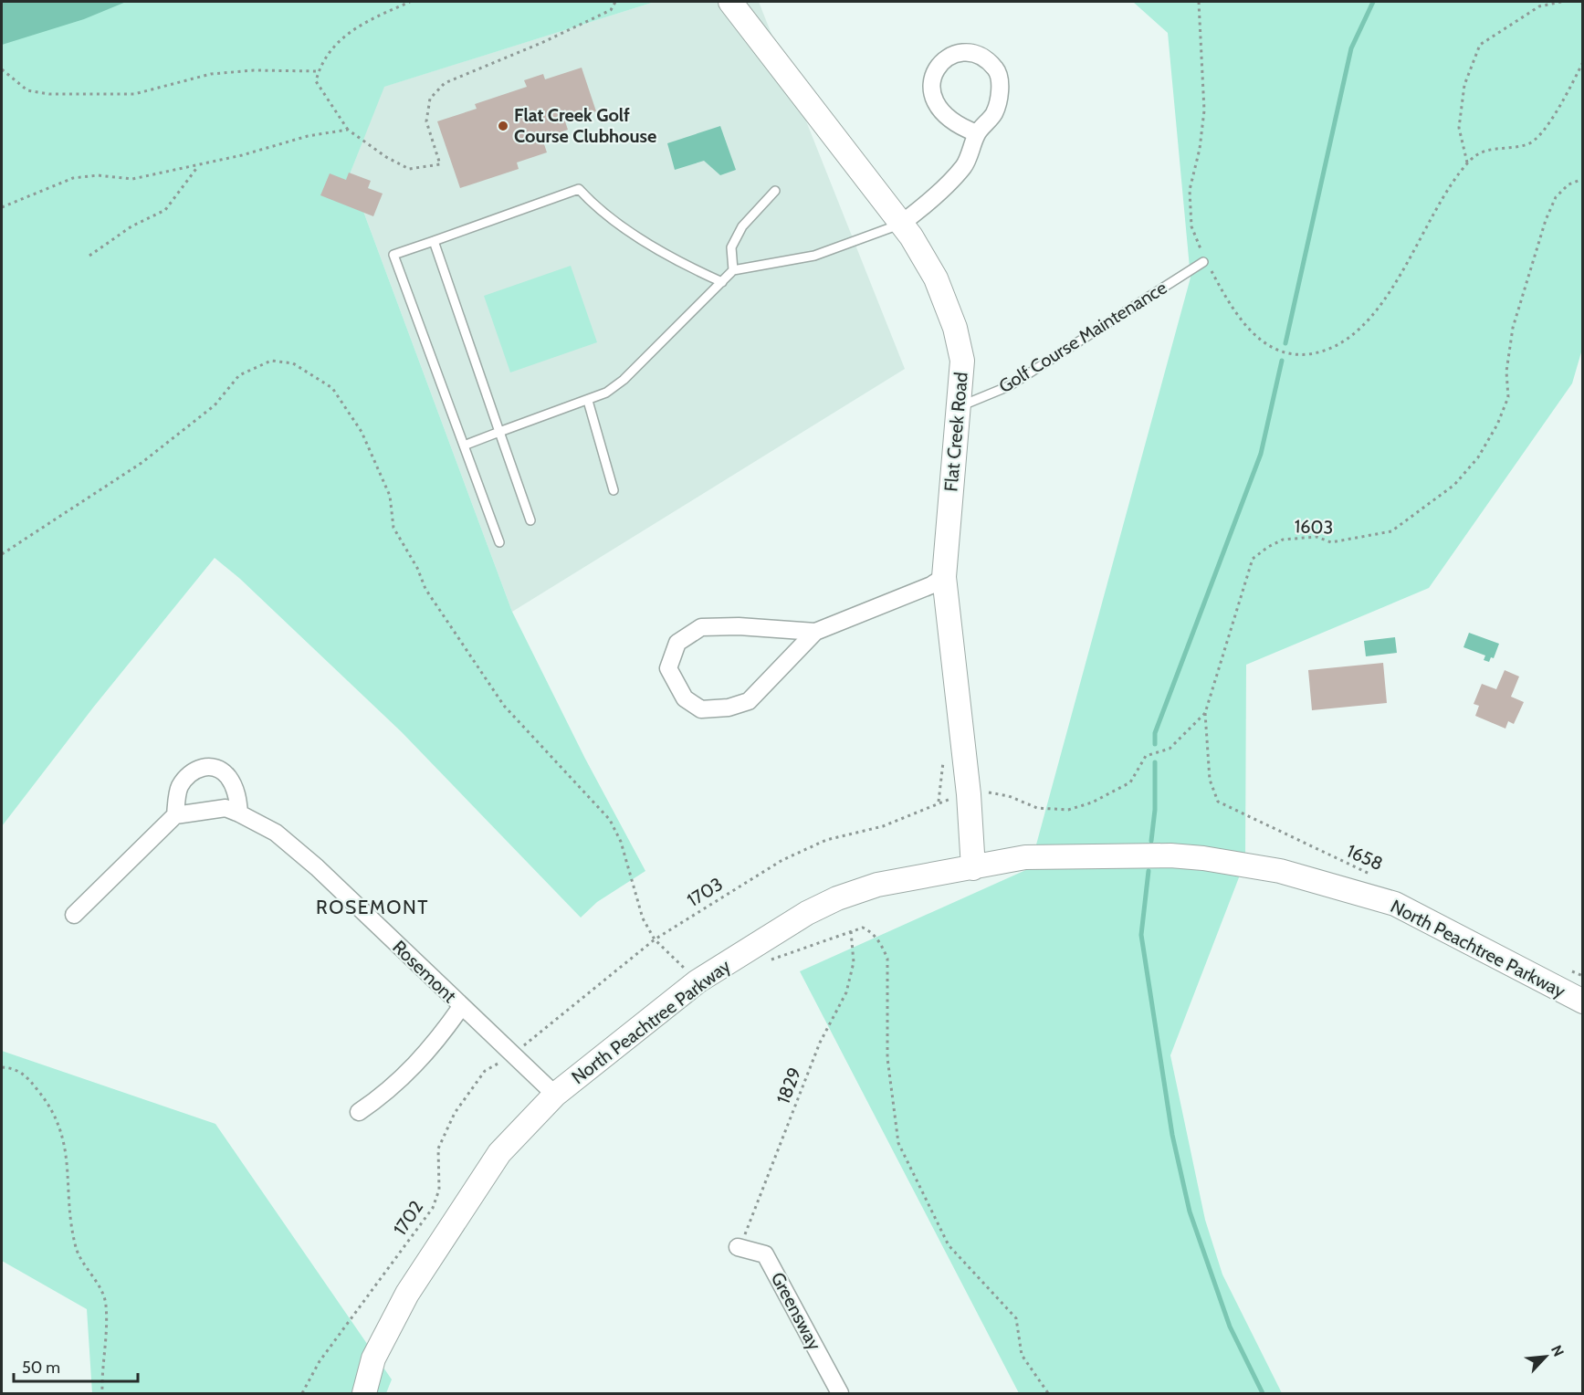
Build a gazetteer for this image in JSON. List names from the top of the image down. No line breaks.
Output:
{"streets":{"street":["Flat Creek Road","North Peachtree Parkway","Rosemont","Greensway"],"lane":["Golf Course Maintenance"],"path":["1603","1658","1703","1829","1702"]},"crossings":[["Golf Course Maintenance","Flat Creek Road"],["Flat Creek Road","1603"],["Flat Creek Road","North Peachtree Parkway"],["1603","1658"],["1603","1703"],["1703","Rosemont"],["1703","1702"],["North Peachtree Parkway","Rosemont"],["Rosemont","1702"],["1829","Greensway"]],"districts":["ROSEMONT"],"places":["Flat Creek Golf Course Clubhouse"],"scale_bar":"50 m","north":"top right"}
